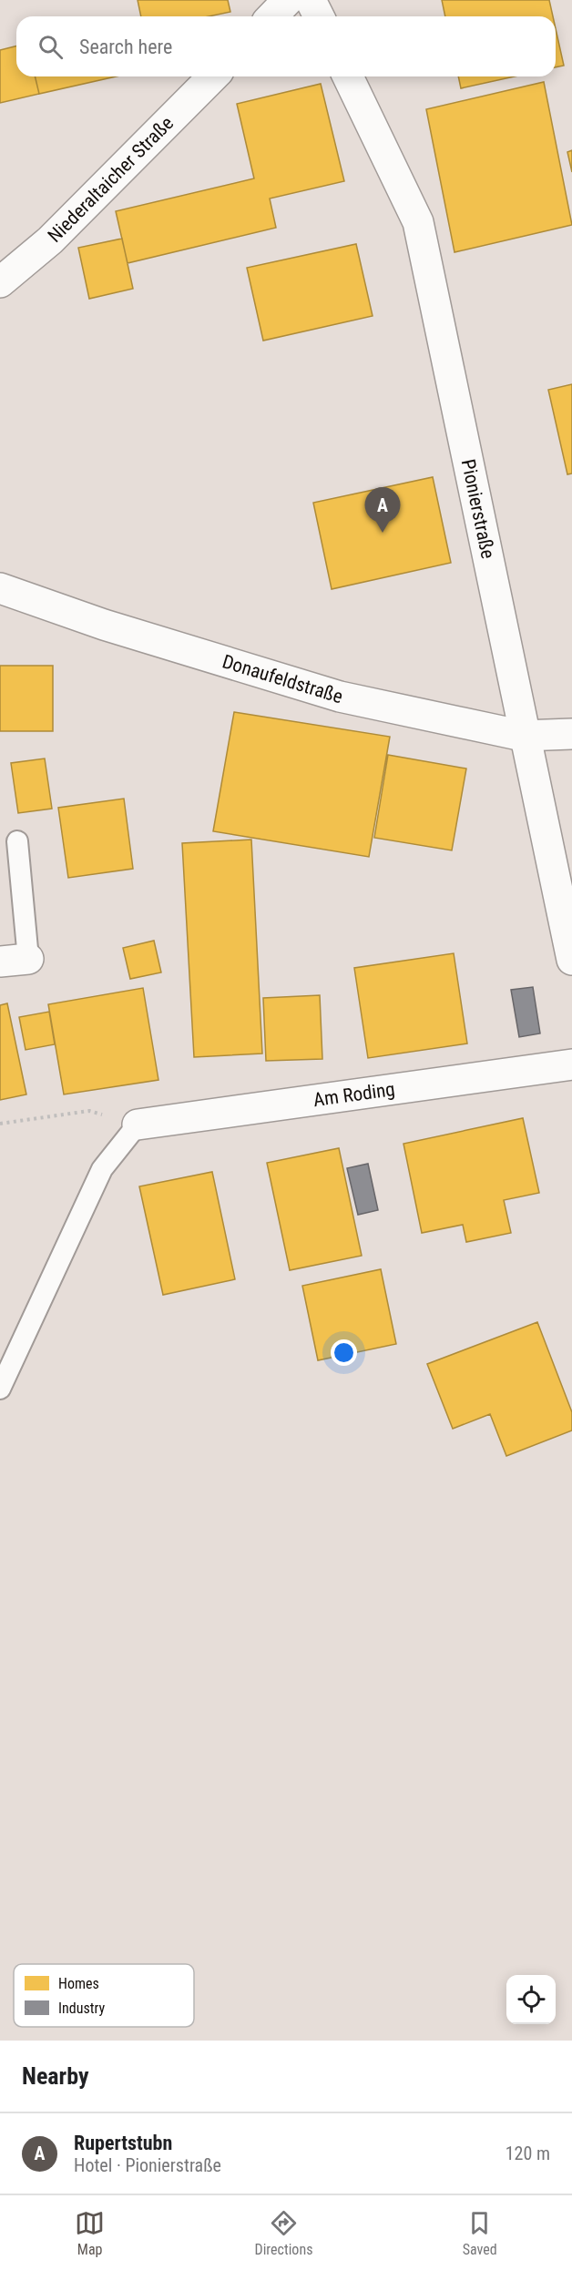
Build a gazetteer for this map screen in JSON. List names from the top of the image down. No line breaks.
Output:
{"streets":{"street":["Niederaltaicher Straße","Pionierstraße","Donaufeldstraße","Am Roding"]},"crossings":[["Pionierstraße","Donaufeldstraße"]],"legend":["Homes","Industry"],"page":{"search":"Search here","pins":"A","heading":"Nearby","list":[{"mark":"A","name":"Rupertstubn","note":"Hotel · Pionierstraße","value":"120 m"}],"nav":["Map","Directions","Saved"]}}
